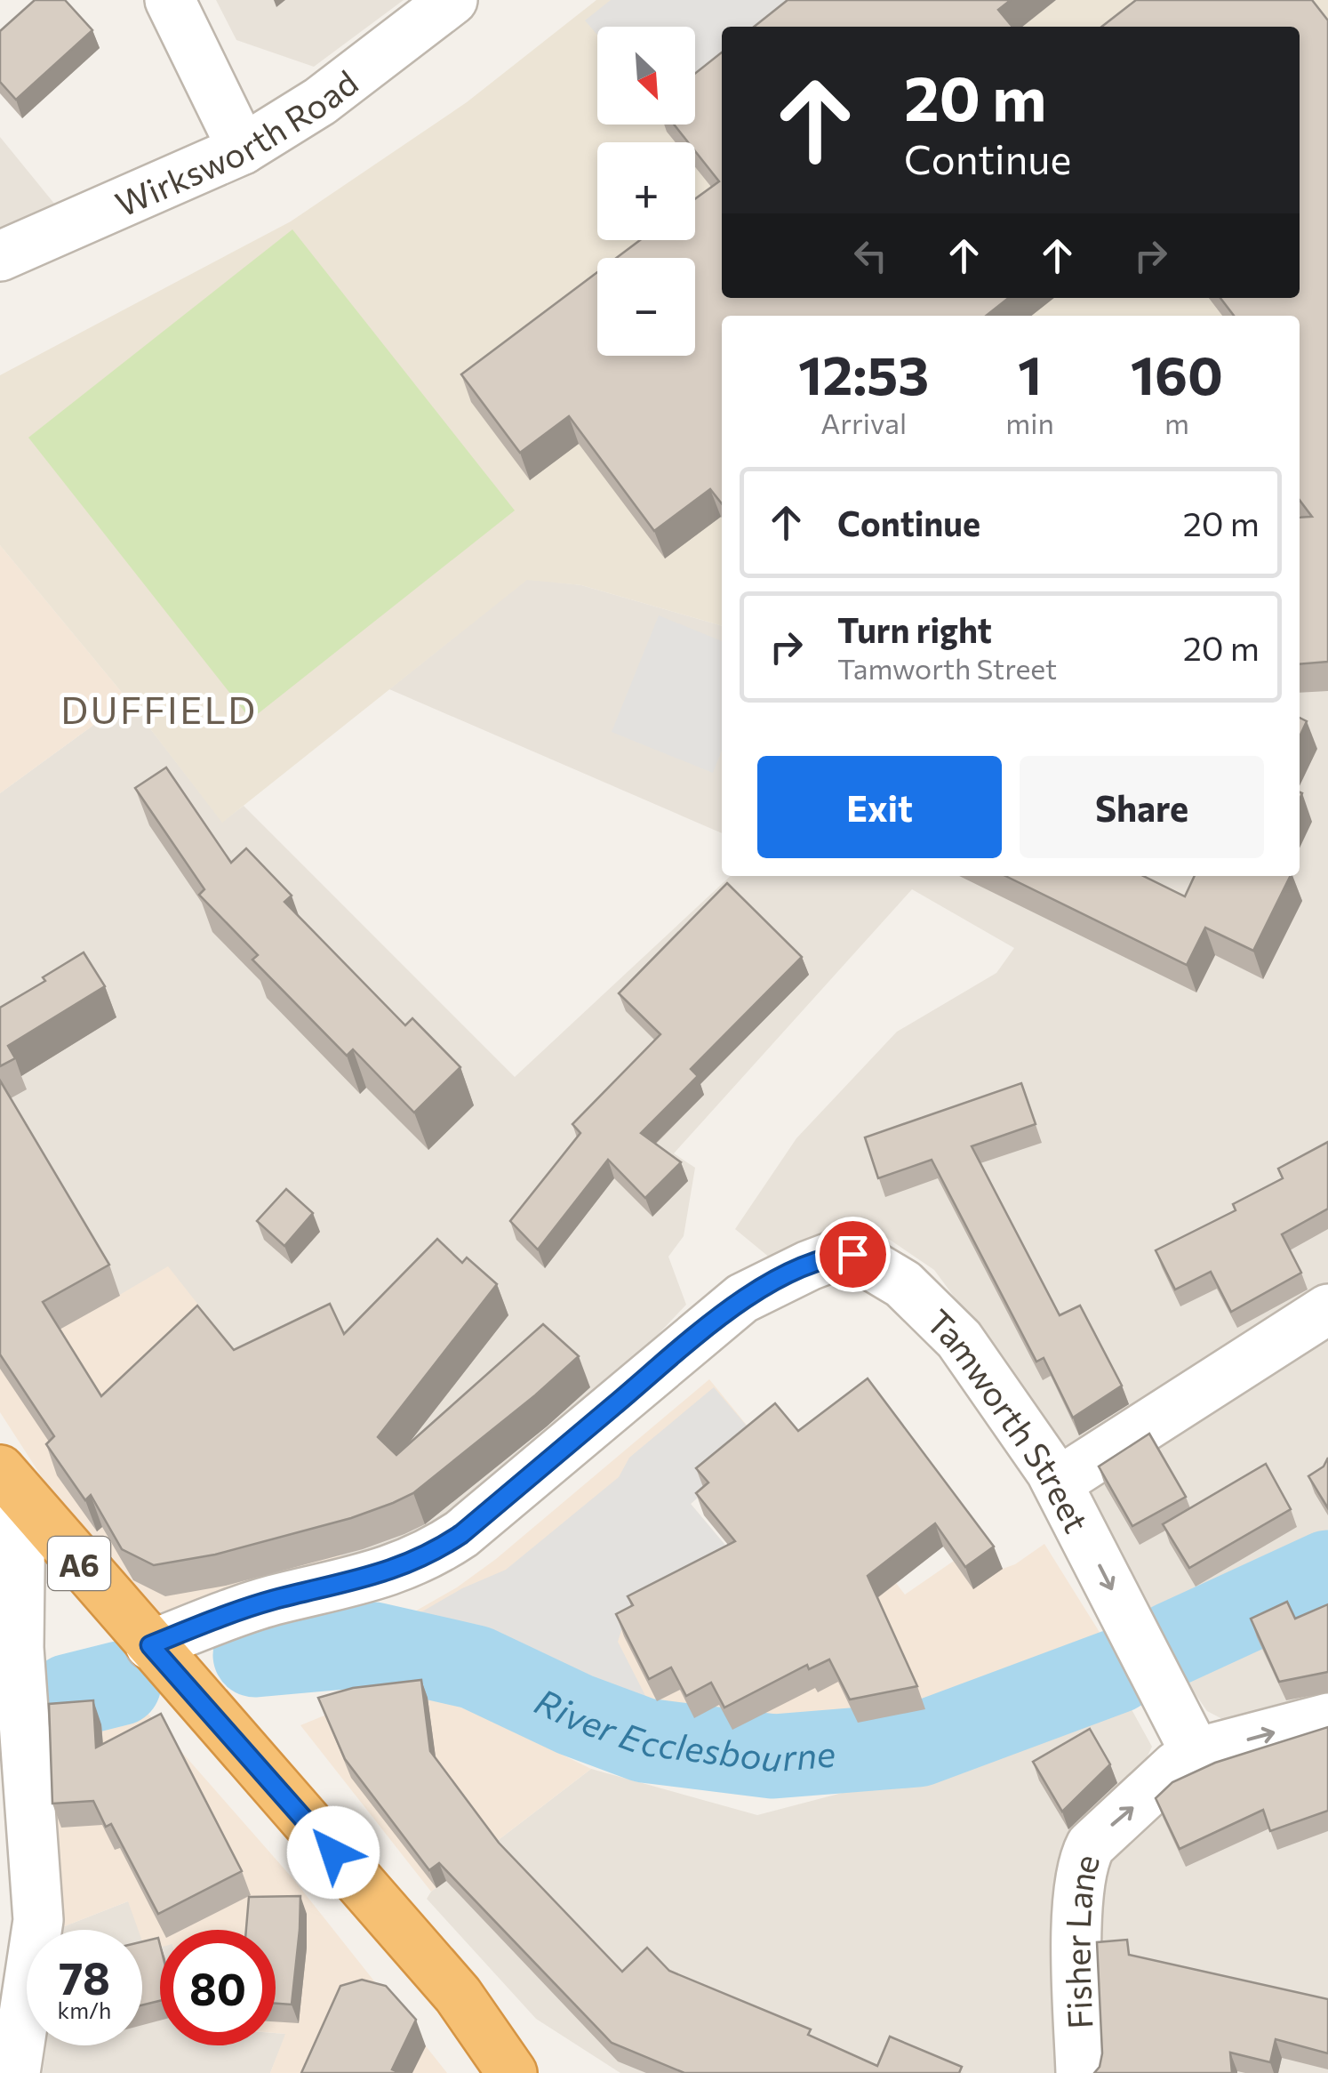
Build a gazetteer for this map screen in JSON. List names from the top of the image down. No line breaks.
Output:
{"streets":{"highway":["A6"],"street":["Wirksworth Road","Tamworth Street","Fisher Lane"]},"crossings":[["Tamworth Street","A6"],["Tamworth Street","Fisher Lane"]],"one_way":["Fisher Lane"],"districts":["DUFFIELD"],"water":["River Ecclesbourne"],"north":"bottom right","page":{"map_buttons":["+","−"],"turn":["20 m","Continue"],"eta":["12:53","Arrival","1","min","160","m"],"list":[{"name":"Continue","value":"20 m"},{"name":"Turn right","note":"Tamworth Street","value":"20 m"}],"buttons":["Exit","Share"],"speed":"78 km/h","limit":"80"}}
